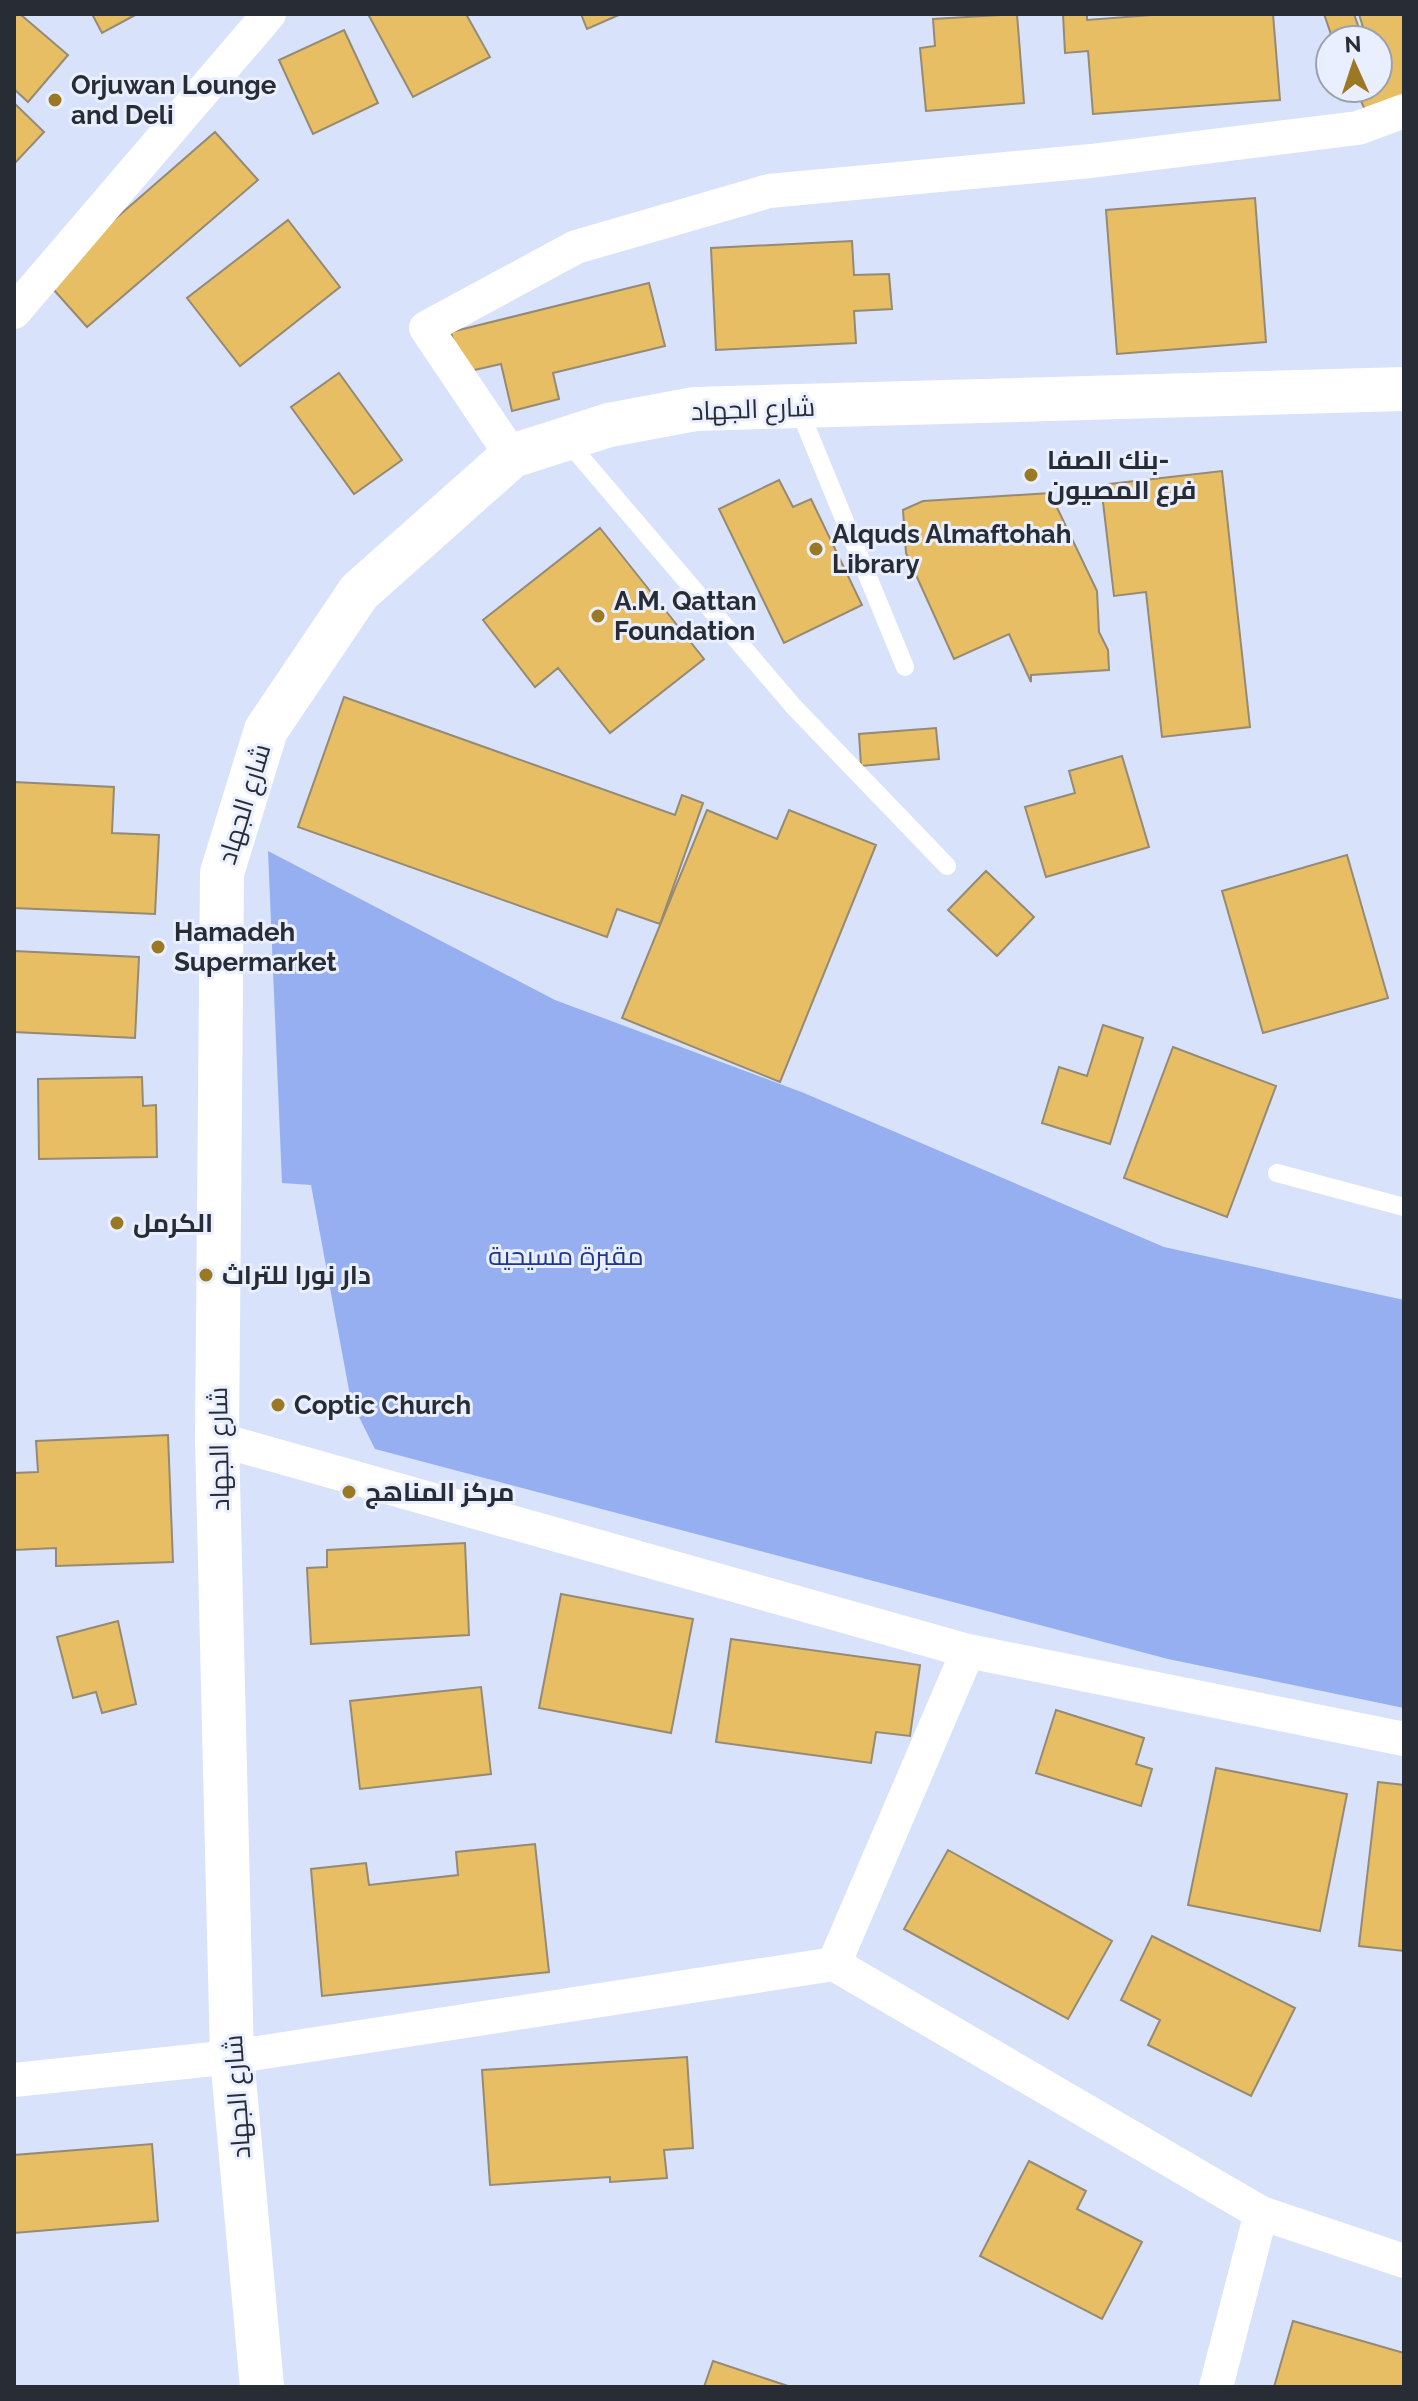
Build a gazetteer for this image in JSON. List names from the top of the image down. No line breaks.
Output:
{"streets":{"street":["شارع الجهاد"]},"parks":["مقبرة مسيحية"],"places":["Orjuwan Lounge and Deli","بنك الصفا- فرع المصيون","Alquds Almaftohah Library","A.M. Qattan Foundation","Hamadeh Supermarket","الكرمل","دار نورا للتراث","Coptic Church","مركز المناهج"],"north":"top"}
